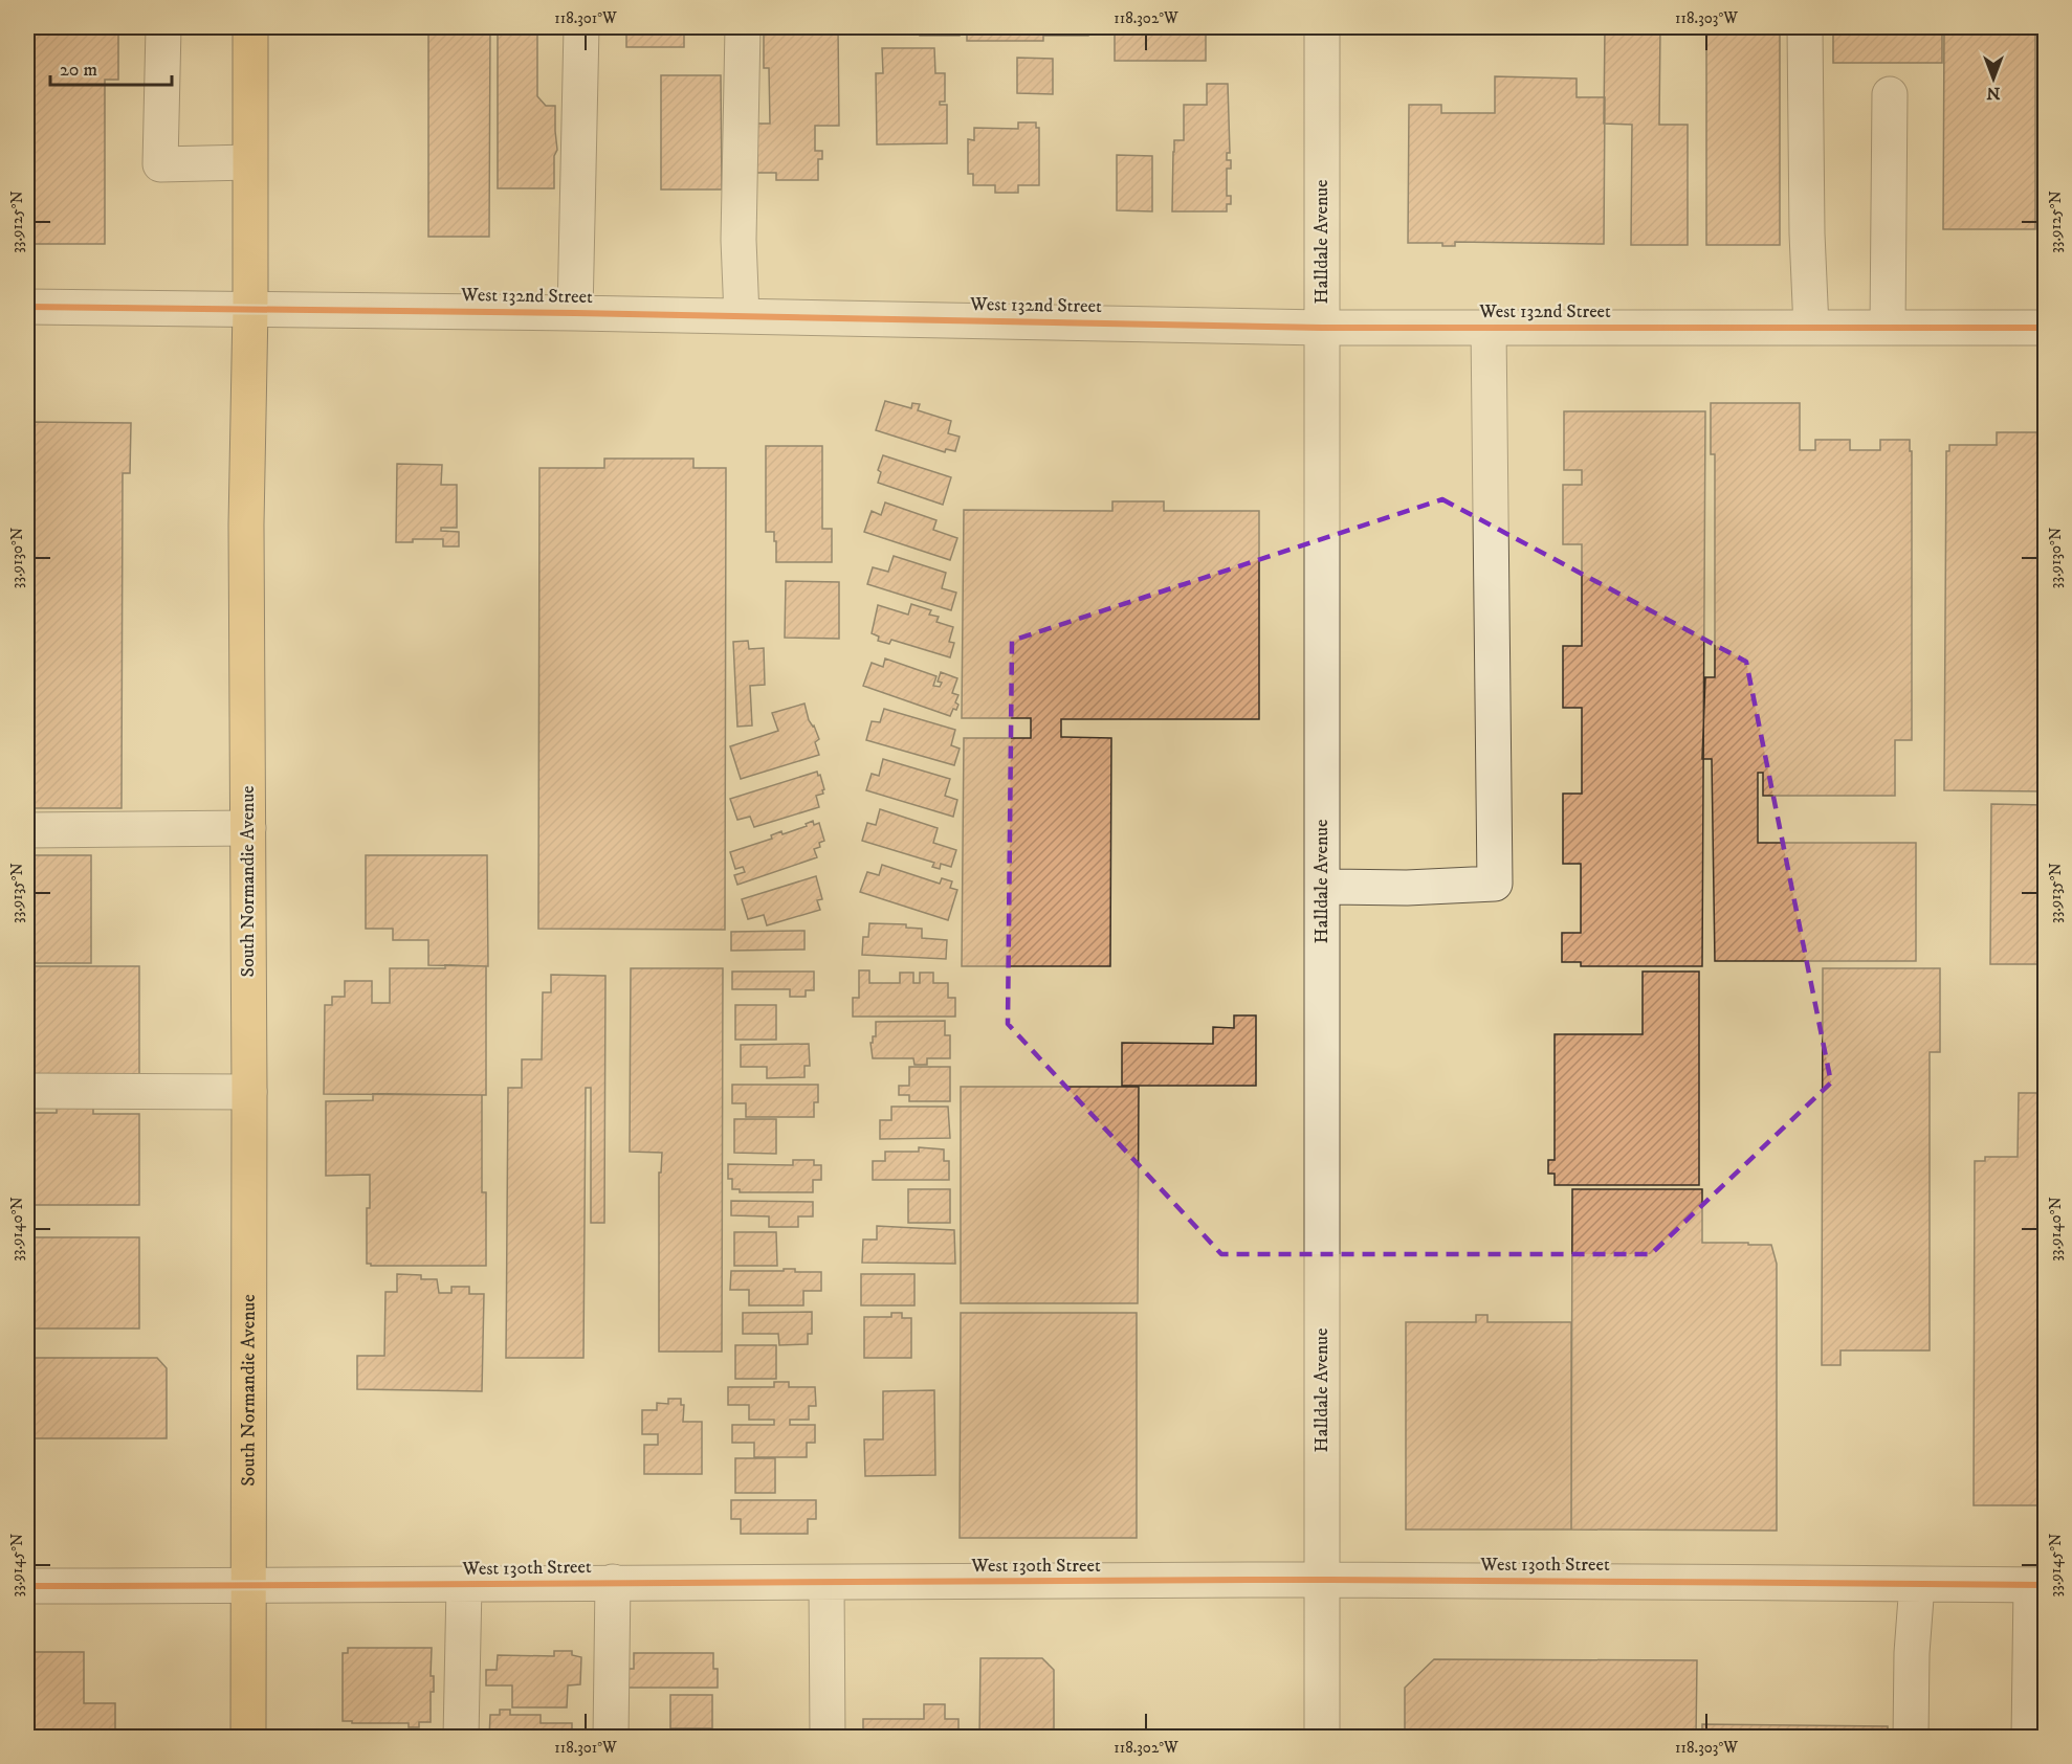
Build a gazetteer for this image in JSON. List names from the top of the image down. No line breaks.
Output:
{"streets":{"main road":["South Normandie Avenue"],"street":["Halldale Avenue","West 132nd Street","West 130th Street"]},"crossings":[["Halldale Avenue","West 132nd Street"],["Halldale Avenue","West 130th Street"],["West 132nd Street","South Normandie Avenue"],["South Normandie Avenue","West 130th Street"]],"scale_bar":"20 m","north":"bottom","coordinates":["118.301°W","118.302°W","118.303°W","33.9125°N","33.9130°N","33.9135°N","33.9140°N","33.9145°N"]}
